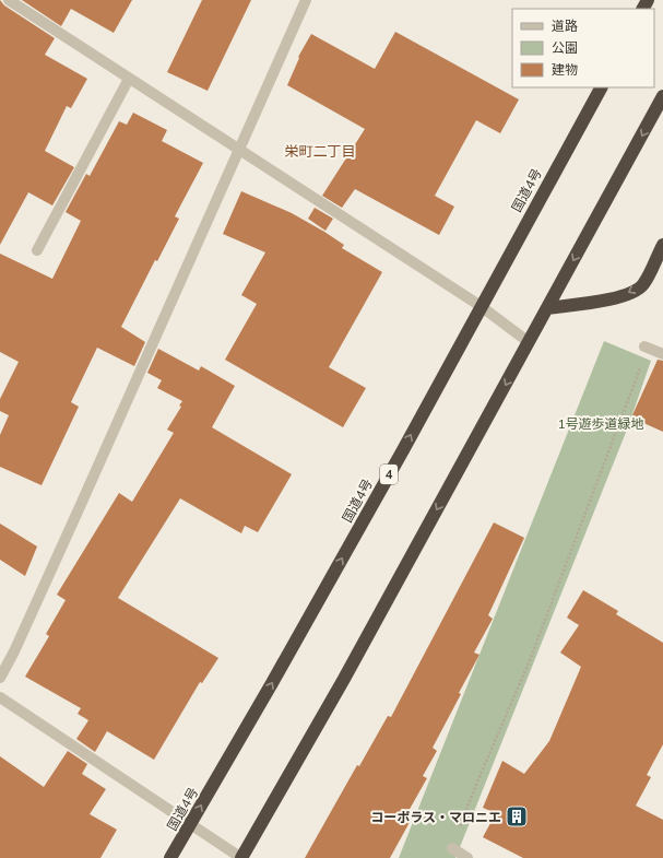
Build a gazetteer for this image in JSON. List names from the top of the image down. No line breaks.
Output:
{"streets":{"highway":["国道4号","4"]},"districts":["栄町二丁目"],"parks":["1号遊歩道緑地"],"places":{"building":["コーポラス・マロニエ"]},"legend":["道路","公園","建物"]}
